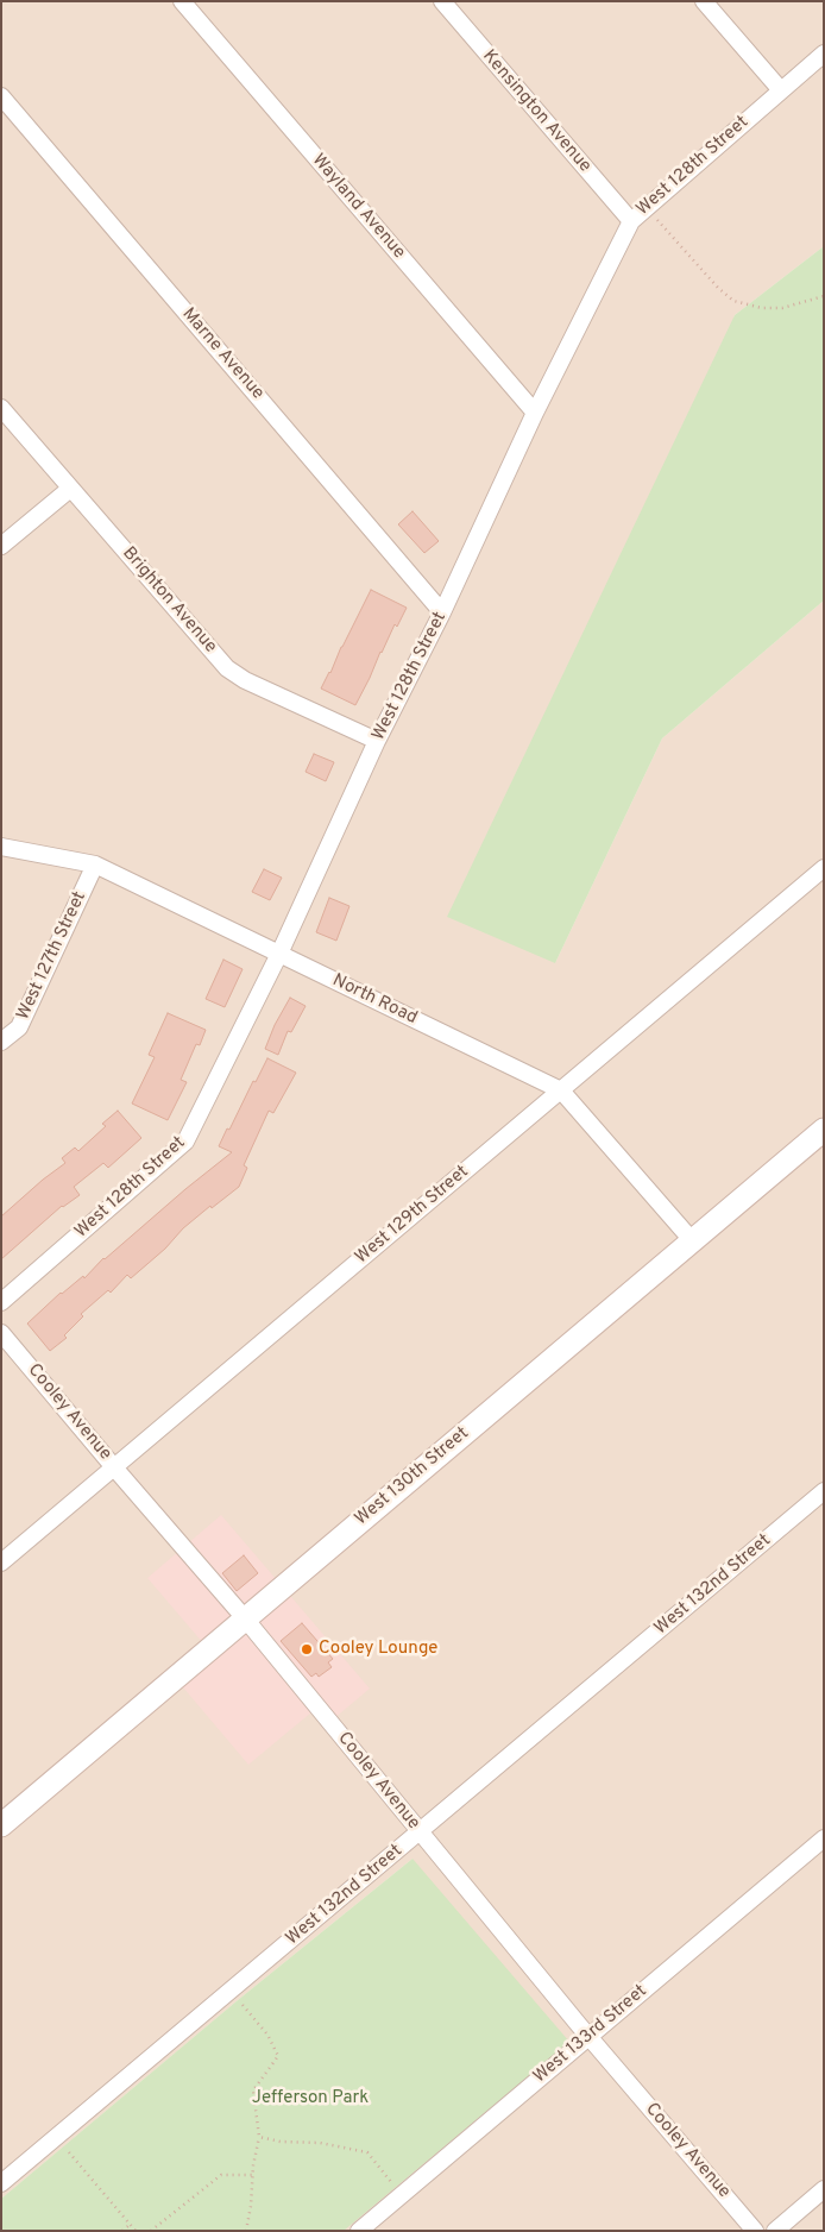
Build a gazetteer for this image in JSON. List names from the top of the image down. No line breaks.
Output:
{"streets":{"main road":["West 130th Street"],"street":["Kensington Avenue","West 128th Street","Wayland Avenue","Marne Avenue","Brighton Avenue","West 127th Street","North Road","West 129th Street","Cooley Avenue","West 132nd Street","West 133rd Street"]},"crossings":[["Kensington Avenue","West 128th Street"],["West 128th Street","Wayland Avenue"],["West 128th Street","Marne Avenue"],["West 128th Street","Brighton Avenue"],["West 128th Street","North Road"],["West 127th Street","North Road"],["North Road","West 129th Street"],["North Road","West 130th Street"],["West 129th Street","Cooley Avenue"],["Cooley Avenue","West 130th Street"],["Cooley Avenue","West 132nd Street"],["Cooley Avenue","West 133rd Street"]],"parks":["Jefferson Park"],"places":["Cooley Lounge"]}
